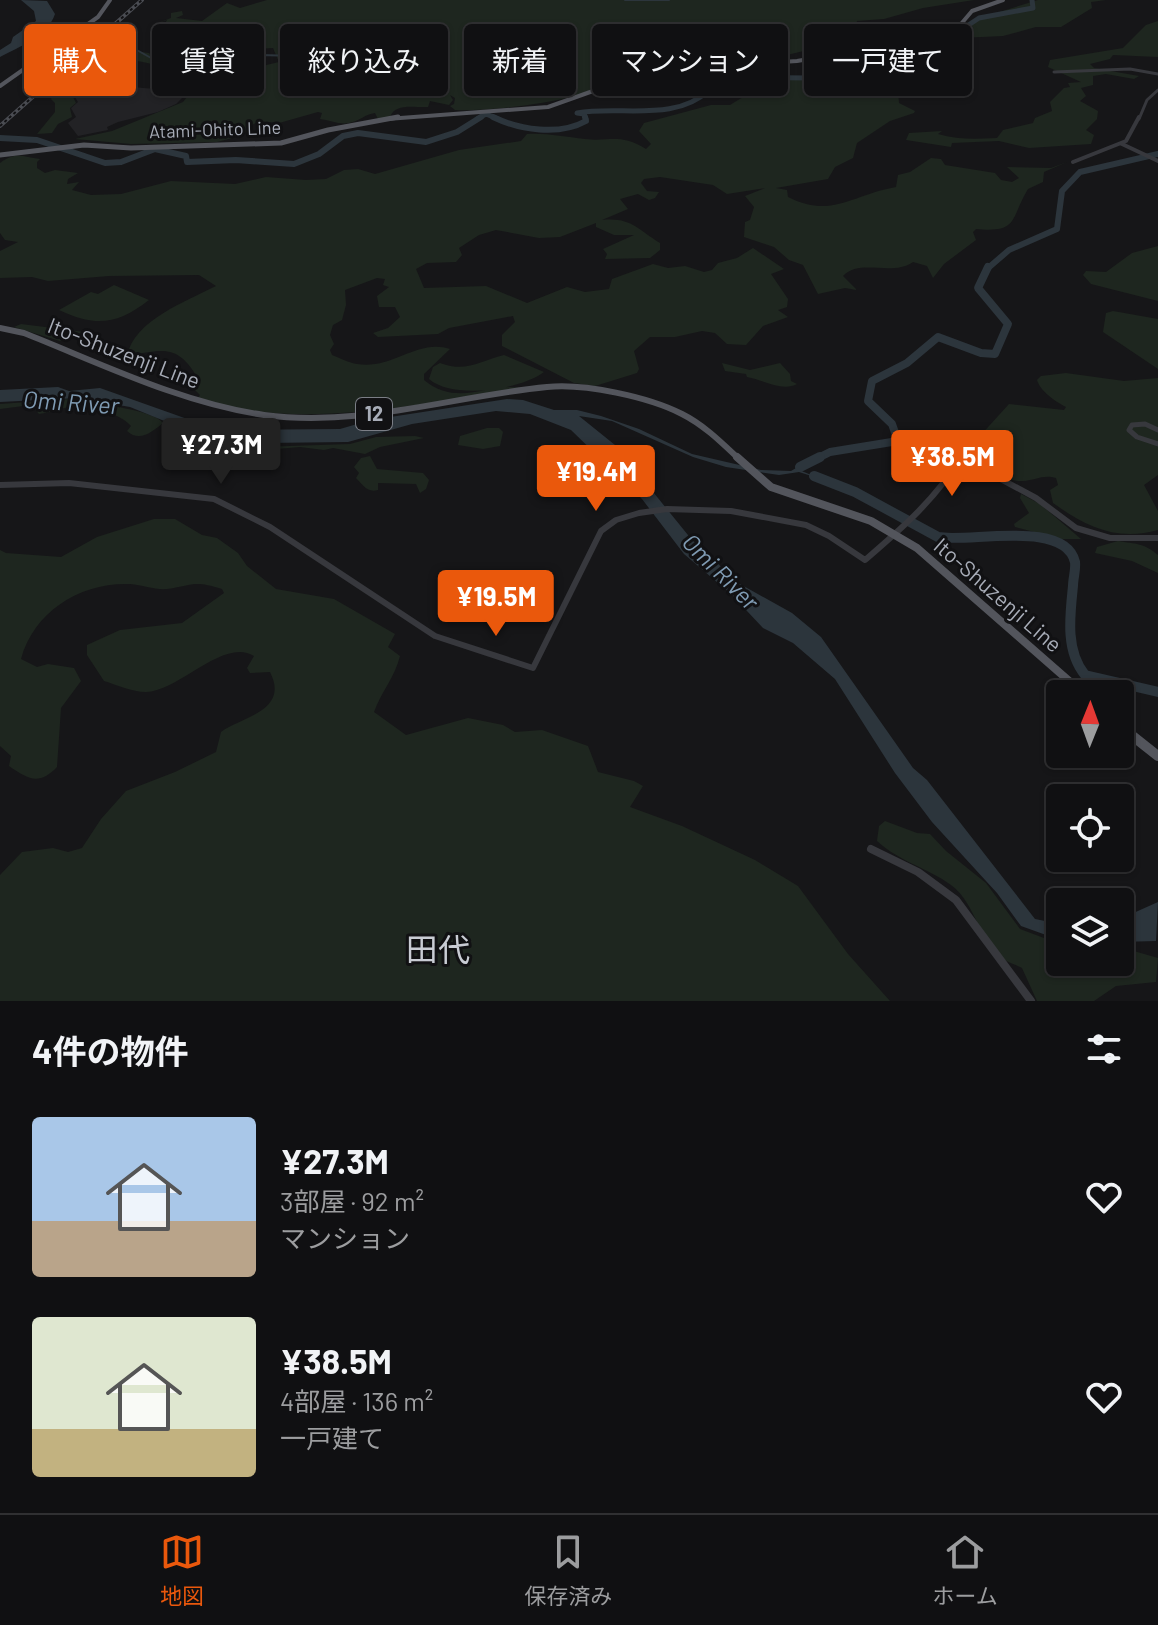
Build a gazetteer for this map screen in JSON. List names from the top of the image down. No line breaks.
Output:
{"streets":{"main road":["Atami-Ohito Line","Ito-Shuzenji Line","12"]},"districts":["田代"],"water":["Omi River"],"north":"top","page":{"chip":["購入","賃貸","絞り込み","新着","マンション","一戸建て"],"price":["¥27.3M","¥38.5M","¥19.4M","¥19.5M"],"heading":"4件の物件","list":[{"name":"¥27.3M","note":"3部屋 · 92 m² · マンション"},{"name":"¥38.5M","note":"4部屋 · 136 m² · 一戸建て"}],"tabs":["地図","保存済み","ホーム"]}}
